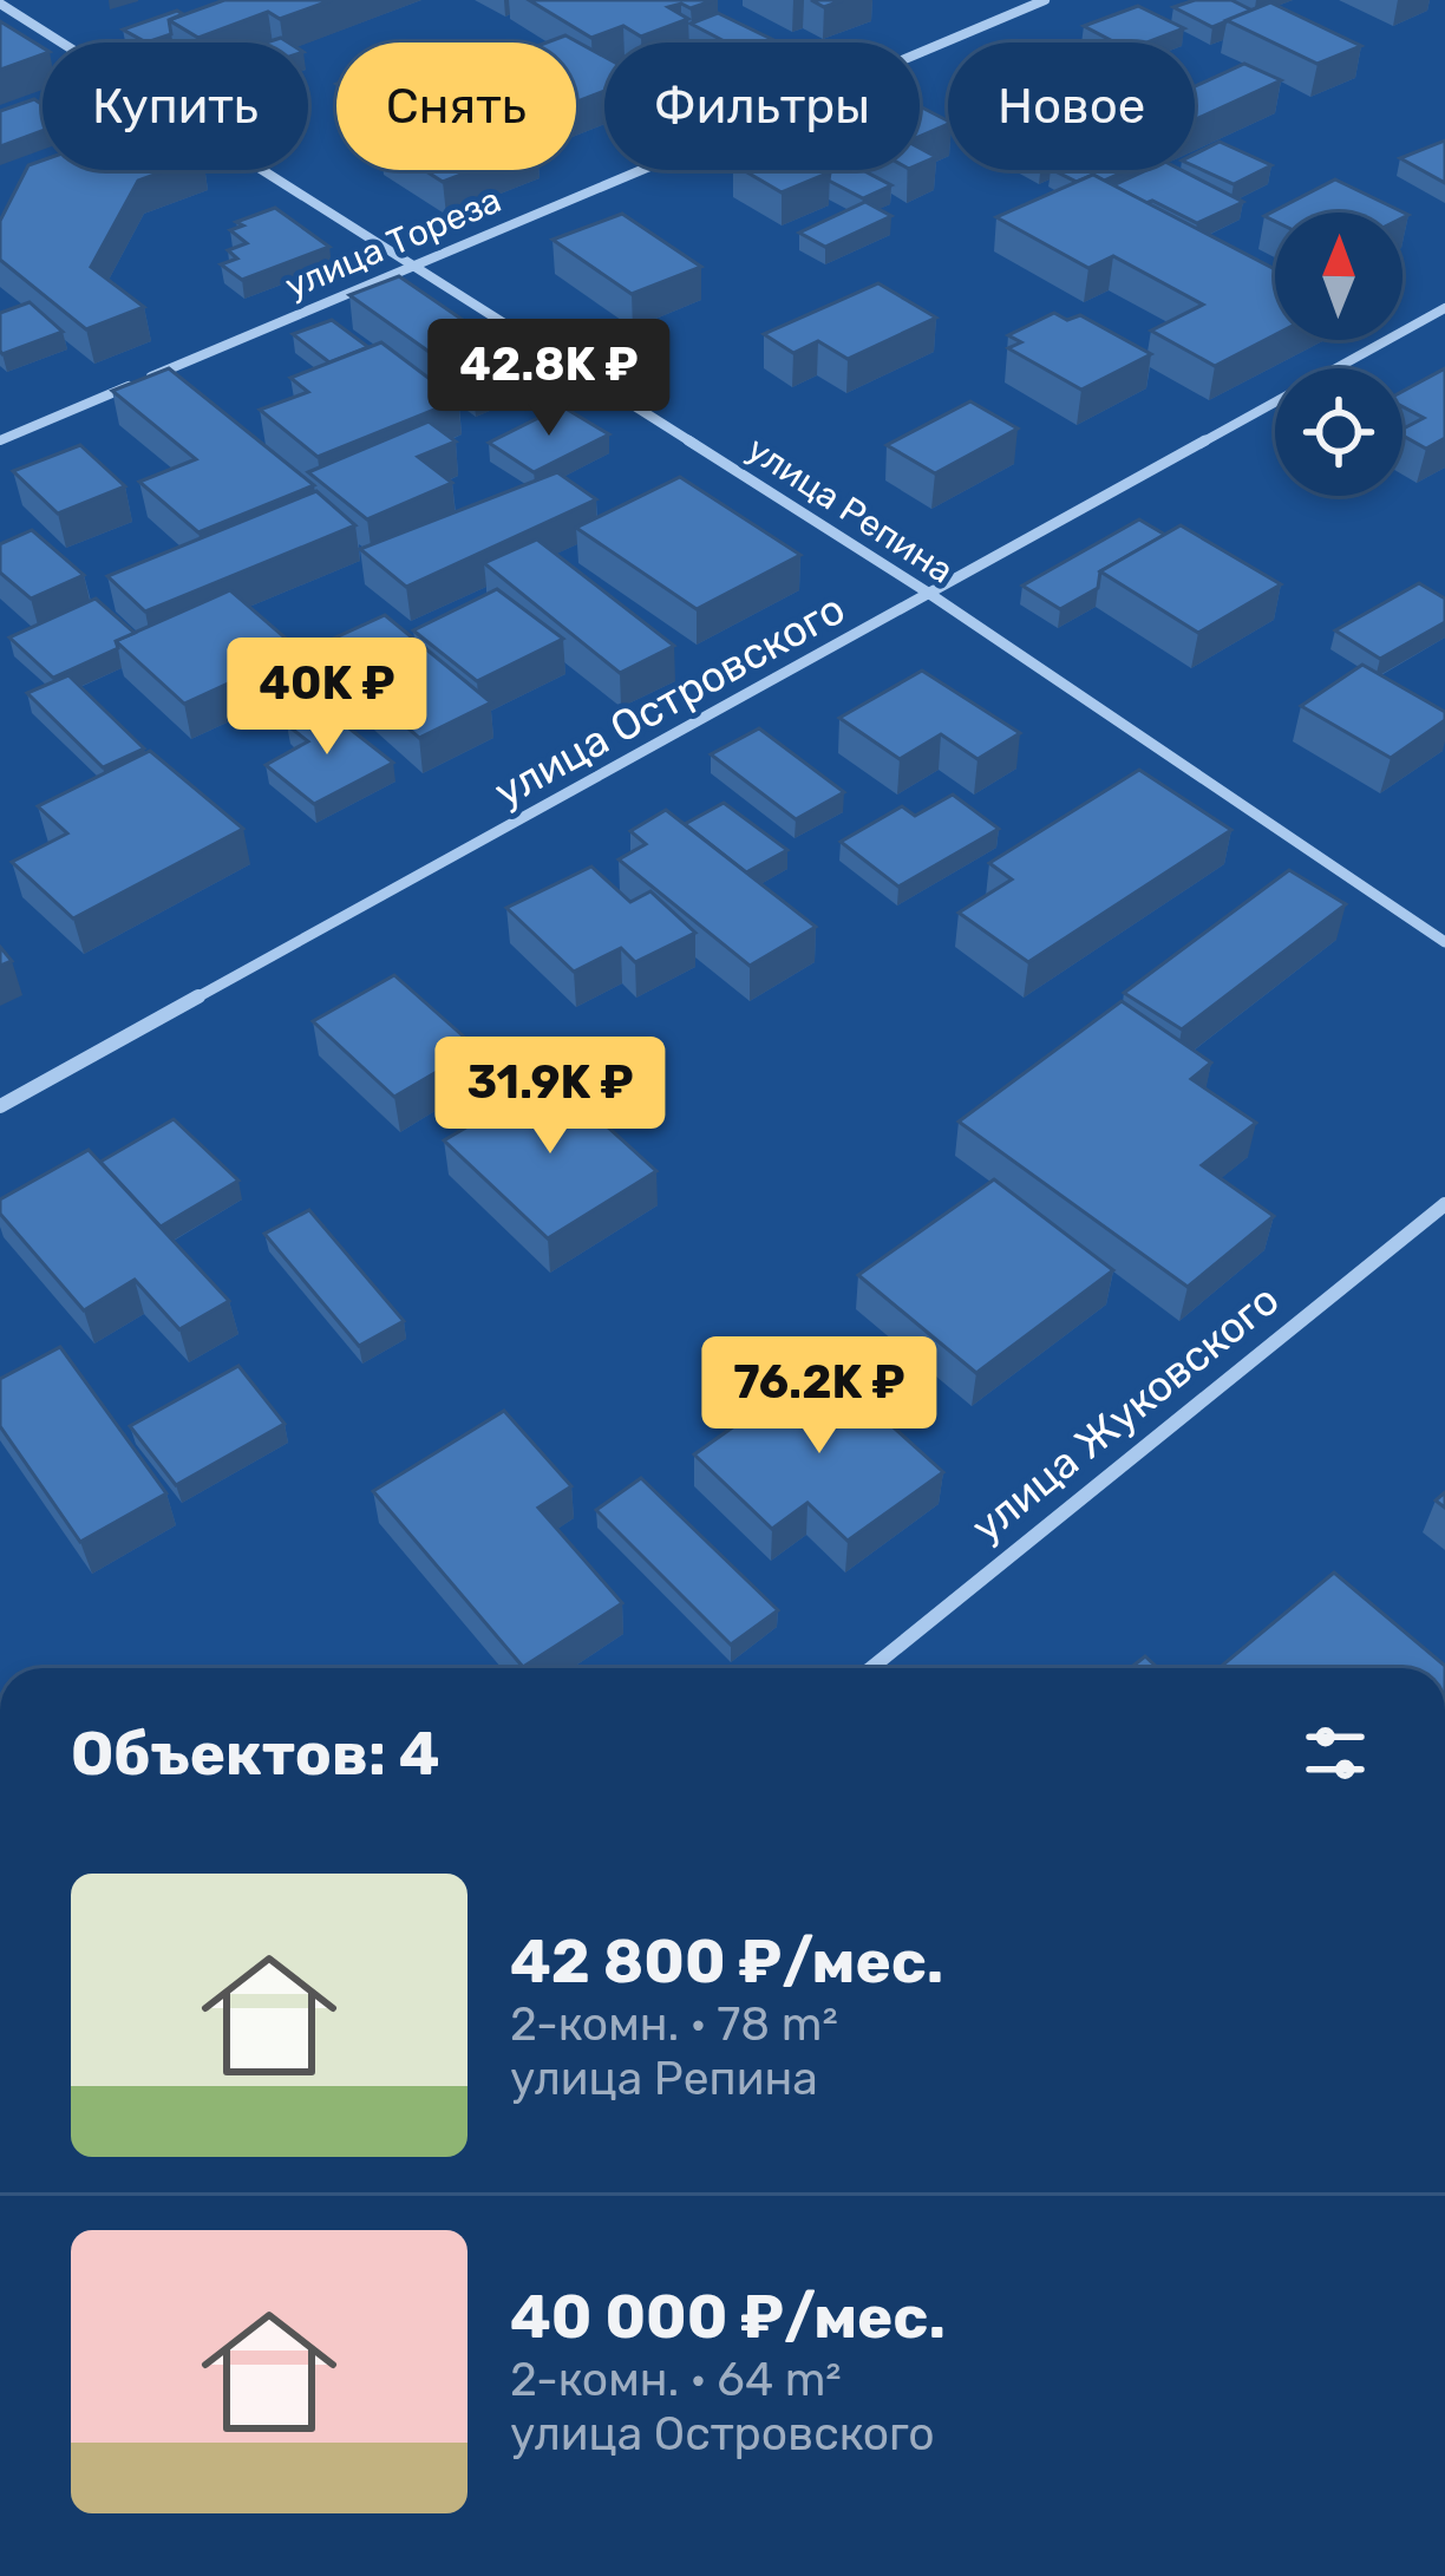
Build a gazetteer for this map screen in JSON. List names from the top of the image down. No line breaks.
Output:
{"streets":{"street":["улица Тореза","улица Репина","улица Островского","улица Жуковского"]},"crossings":[["улица Тореза","улица Репина"],["улица Репина","улица Островского"]],"north":"top","page":{"chip":["Купить","Снять","Фильтры","Новое"],"price":["42.8K ₽","40K ₽","31.9K ₽","76.2K ₽"],"heading":"Объектов: 4","list":[{"name":"42 800 ₽/мес.","note":"2-комн. · 78 m² · улица Репина"},{"name":"40 000 ₽/мес.","note":"2-комн. · 64 m² · улица Островского"}]}}
